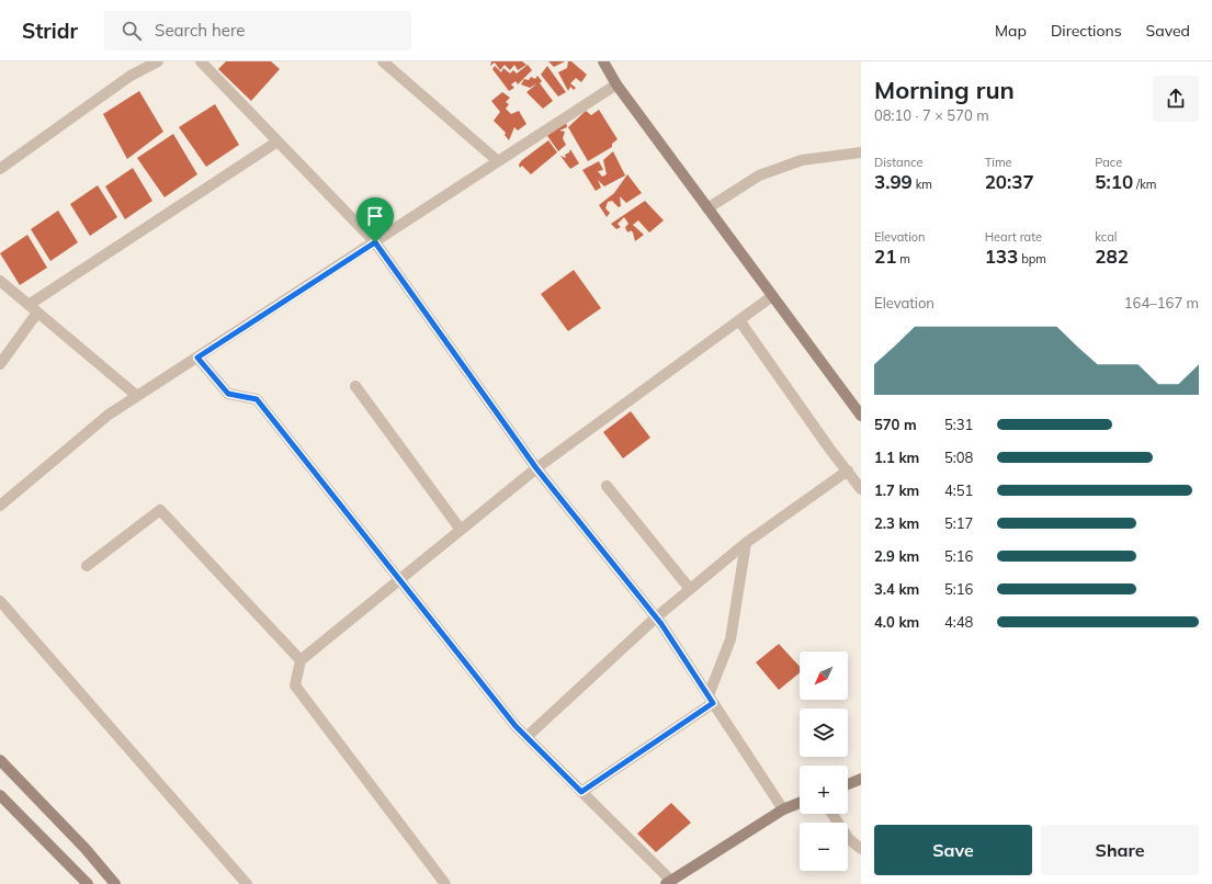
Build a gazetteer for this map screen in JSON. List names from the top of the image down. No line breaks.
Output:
{"north":"bottom left","page":{"header":"Stridr","search":"Search here","nav":["Map","Directions","Saved"],"heading":["Morning run","08:10 · 7 × 570 m"],"stats":[["Distance","3.99 km"],["Time","20:37"],["Pace","5:10 /km"],["Elevation","21 m"],["Heart rate","133 bpm"],["kcal","282"]],"chart":["Elevation","164–167 m"],"list":[{"name":"570 m","note":"5:31"},{"name":"1.1 km","note":"5:08"},{"name":"1.7 km","note":"4:51"},{"name":"2.3 km","note":"5:17"},{"name":"2.9 km","note":"5:16"},{"name":"3.4 km","note":"5:16"},{"name":"4.0 km","note":"4:48"}],"map_buttons":["+","−"],"buttons":["Save","Share"]}}
